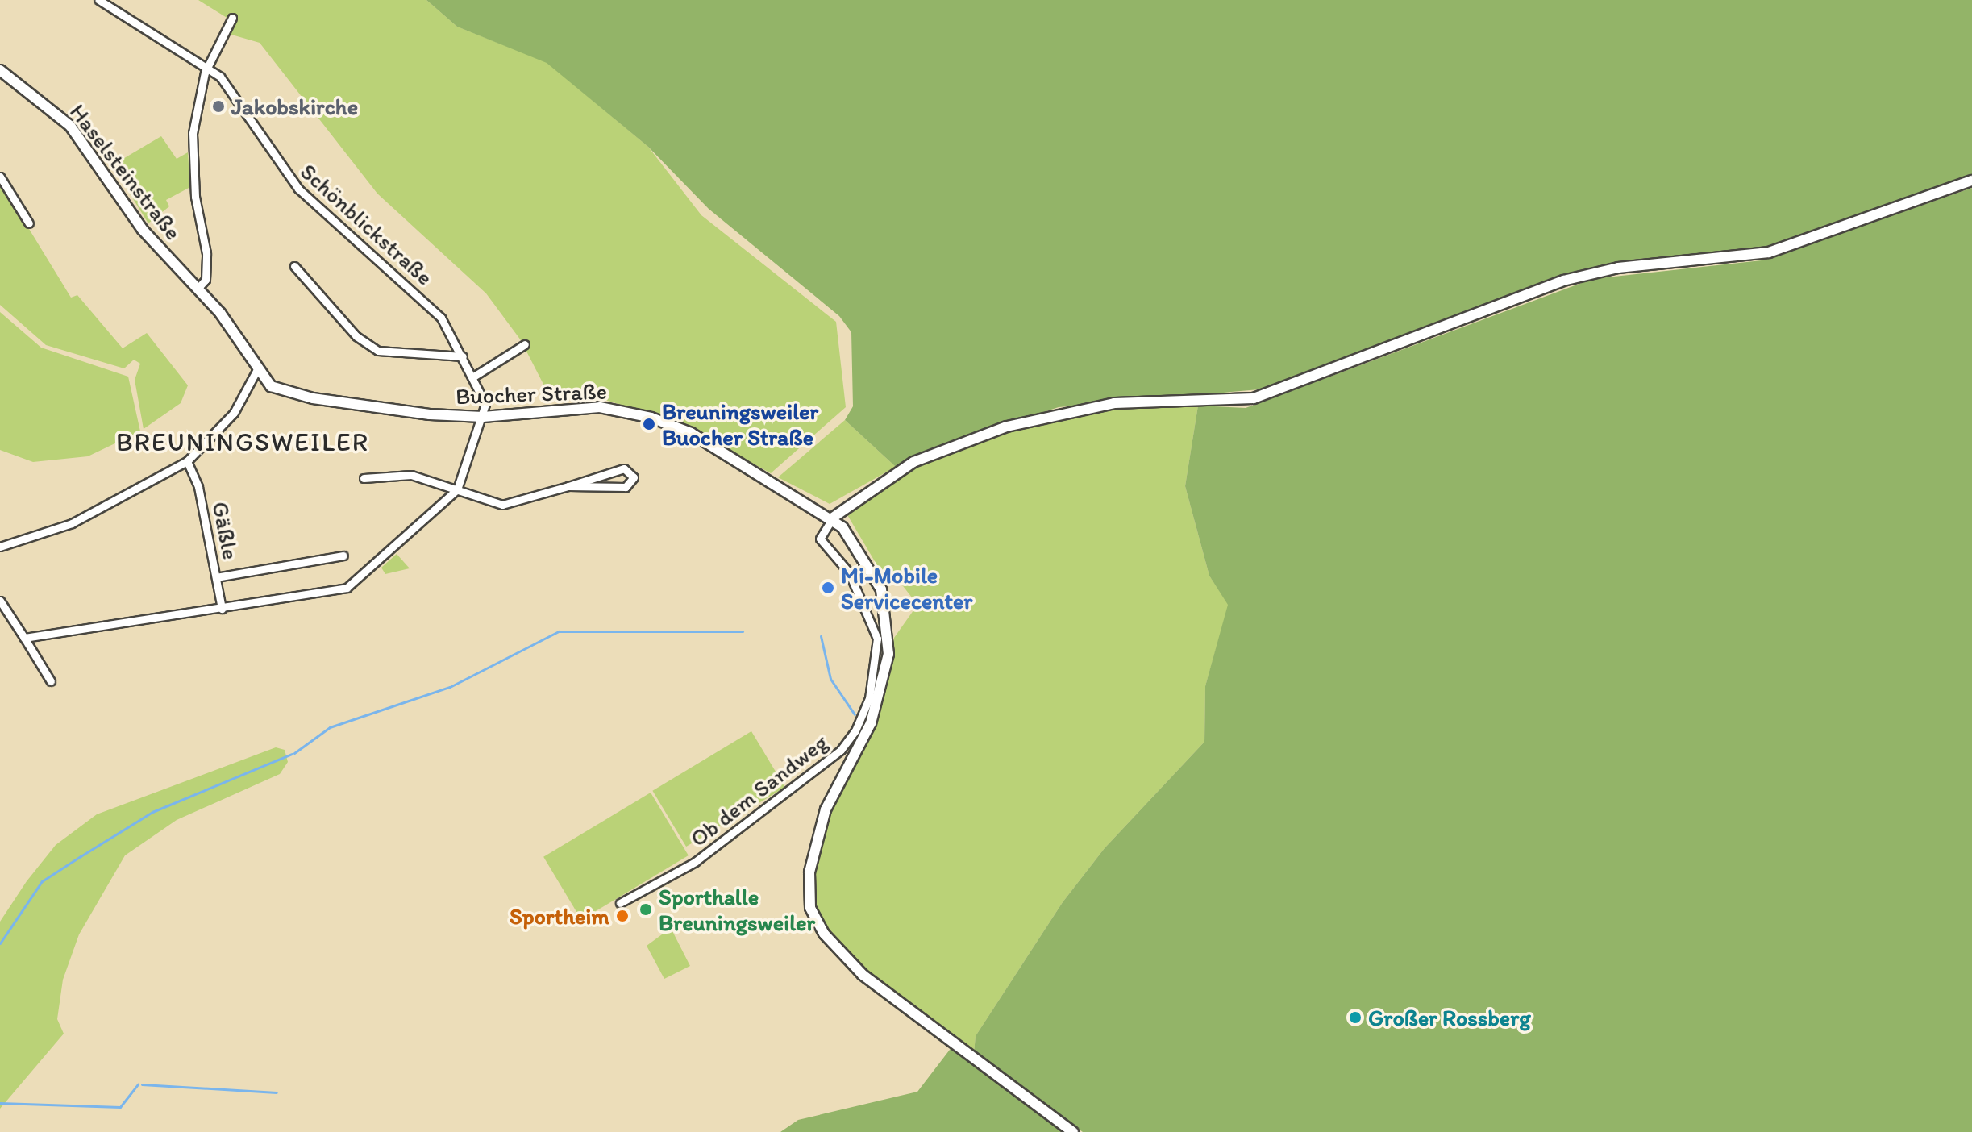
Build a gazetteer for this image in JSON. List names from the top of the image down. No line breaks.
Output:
{"streets":{"street":["Haselsteinstraße","Schönblickstraße","Buocher Straße","Gäßle","Ob dem Sandweg"]},"crossings":[["Haselsteinstraße","Buocher Straße"],["Schönblickstraße","Buocher Straße"],["Buocher Straße","Ob dem Sandweg"]],"districts":["BREUNINGSWEILER"],"places":["Jakobskirche","Breuningsweiler Buocher Straße","Mi-Mobile Servicecenter","Sporthalle Breuningsweiler","Sportheim","Großer Rossberg"]}
